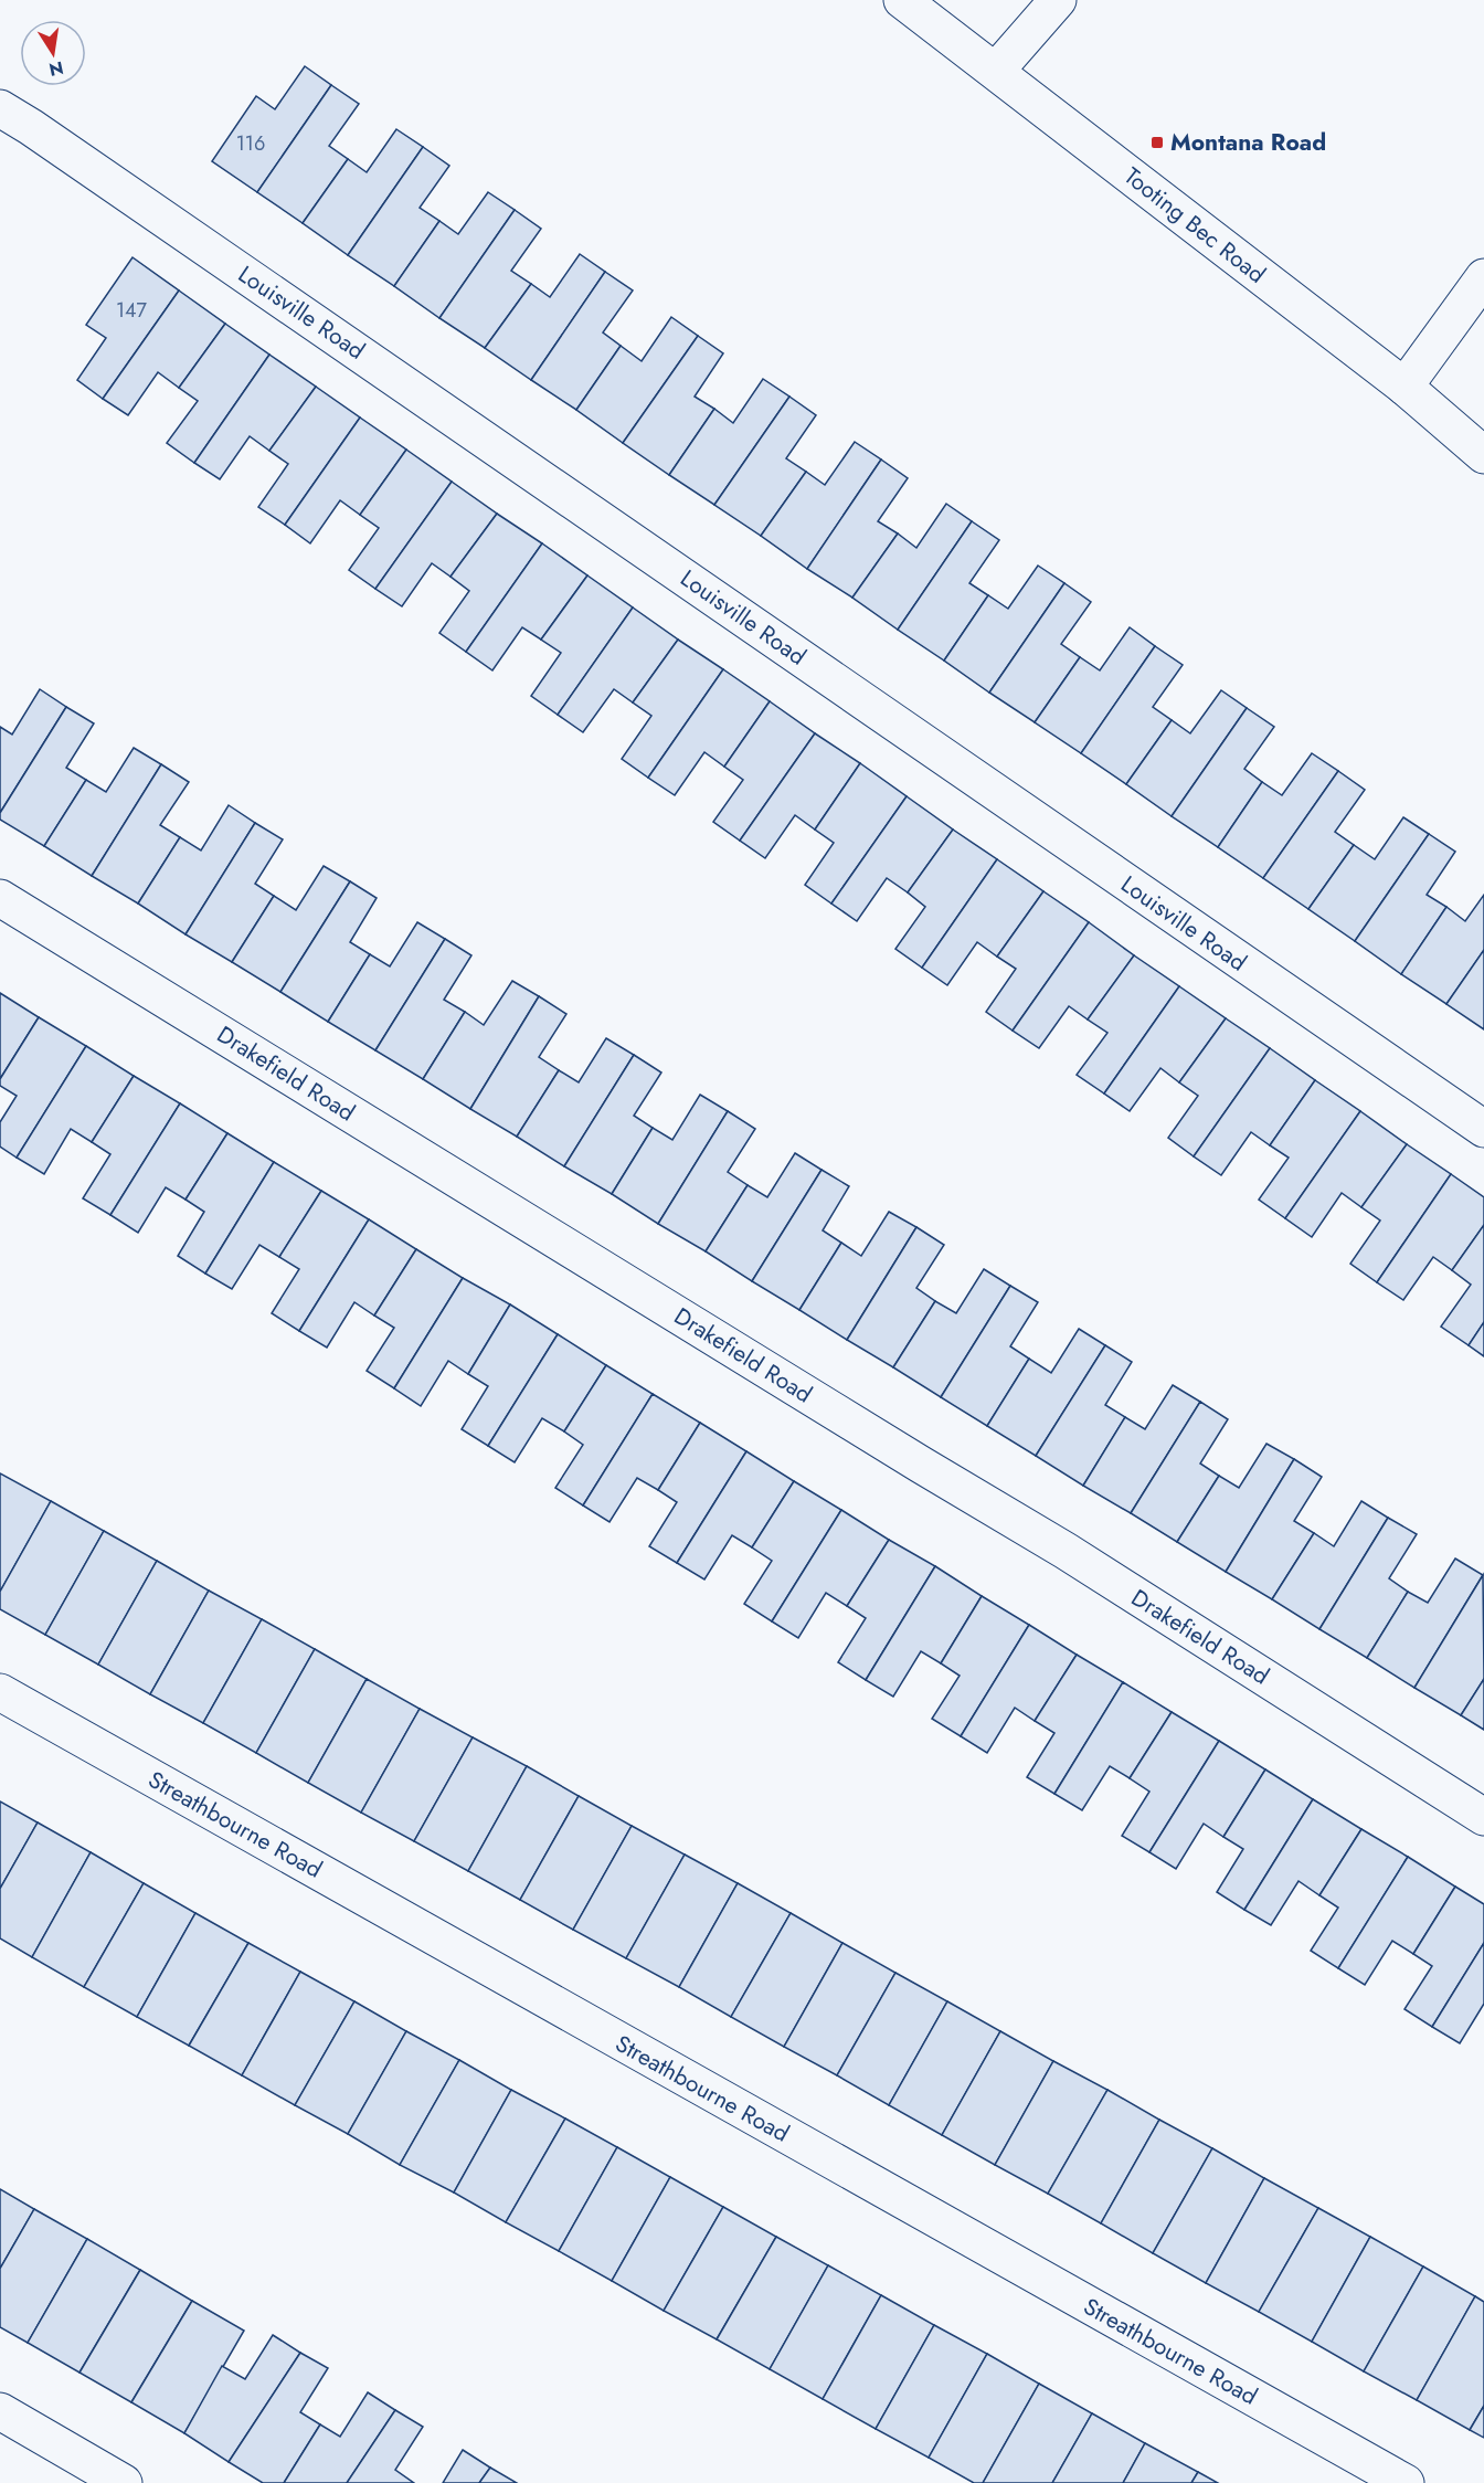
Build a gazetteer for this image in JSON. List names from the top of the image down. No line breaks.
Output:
{"streets":{"main road":["Tooting Bec Road","Louisville Road","Drakefield Road","Streathbourne Road"]},"places":{"transit":["Montana Road"]},"house_numbers":["116","147"],"north":"bottom"}
